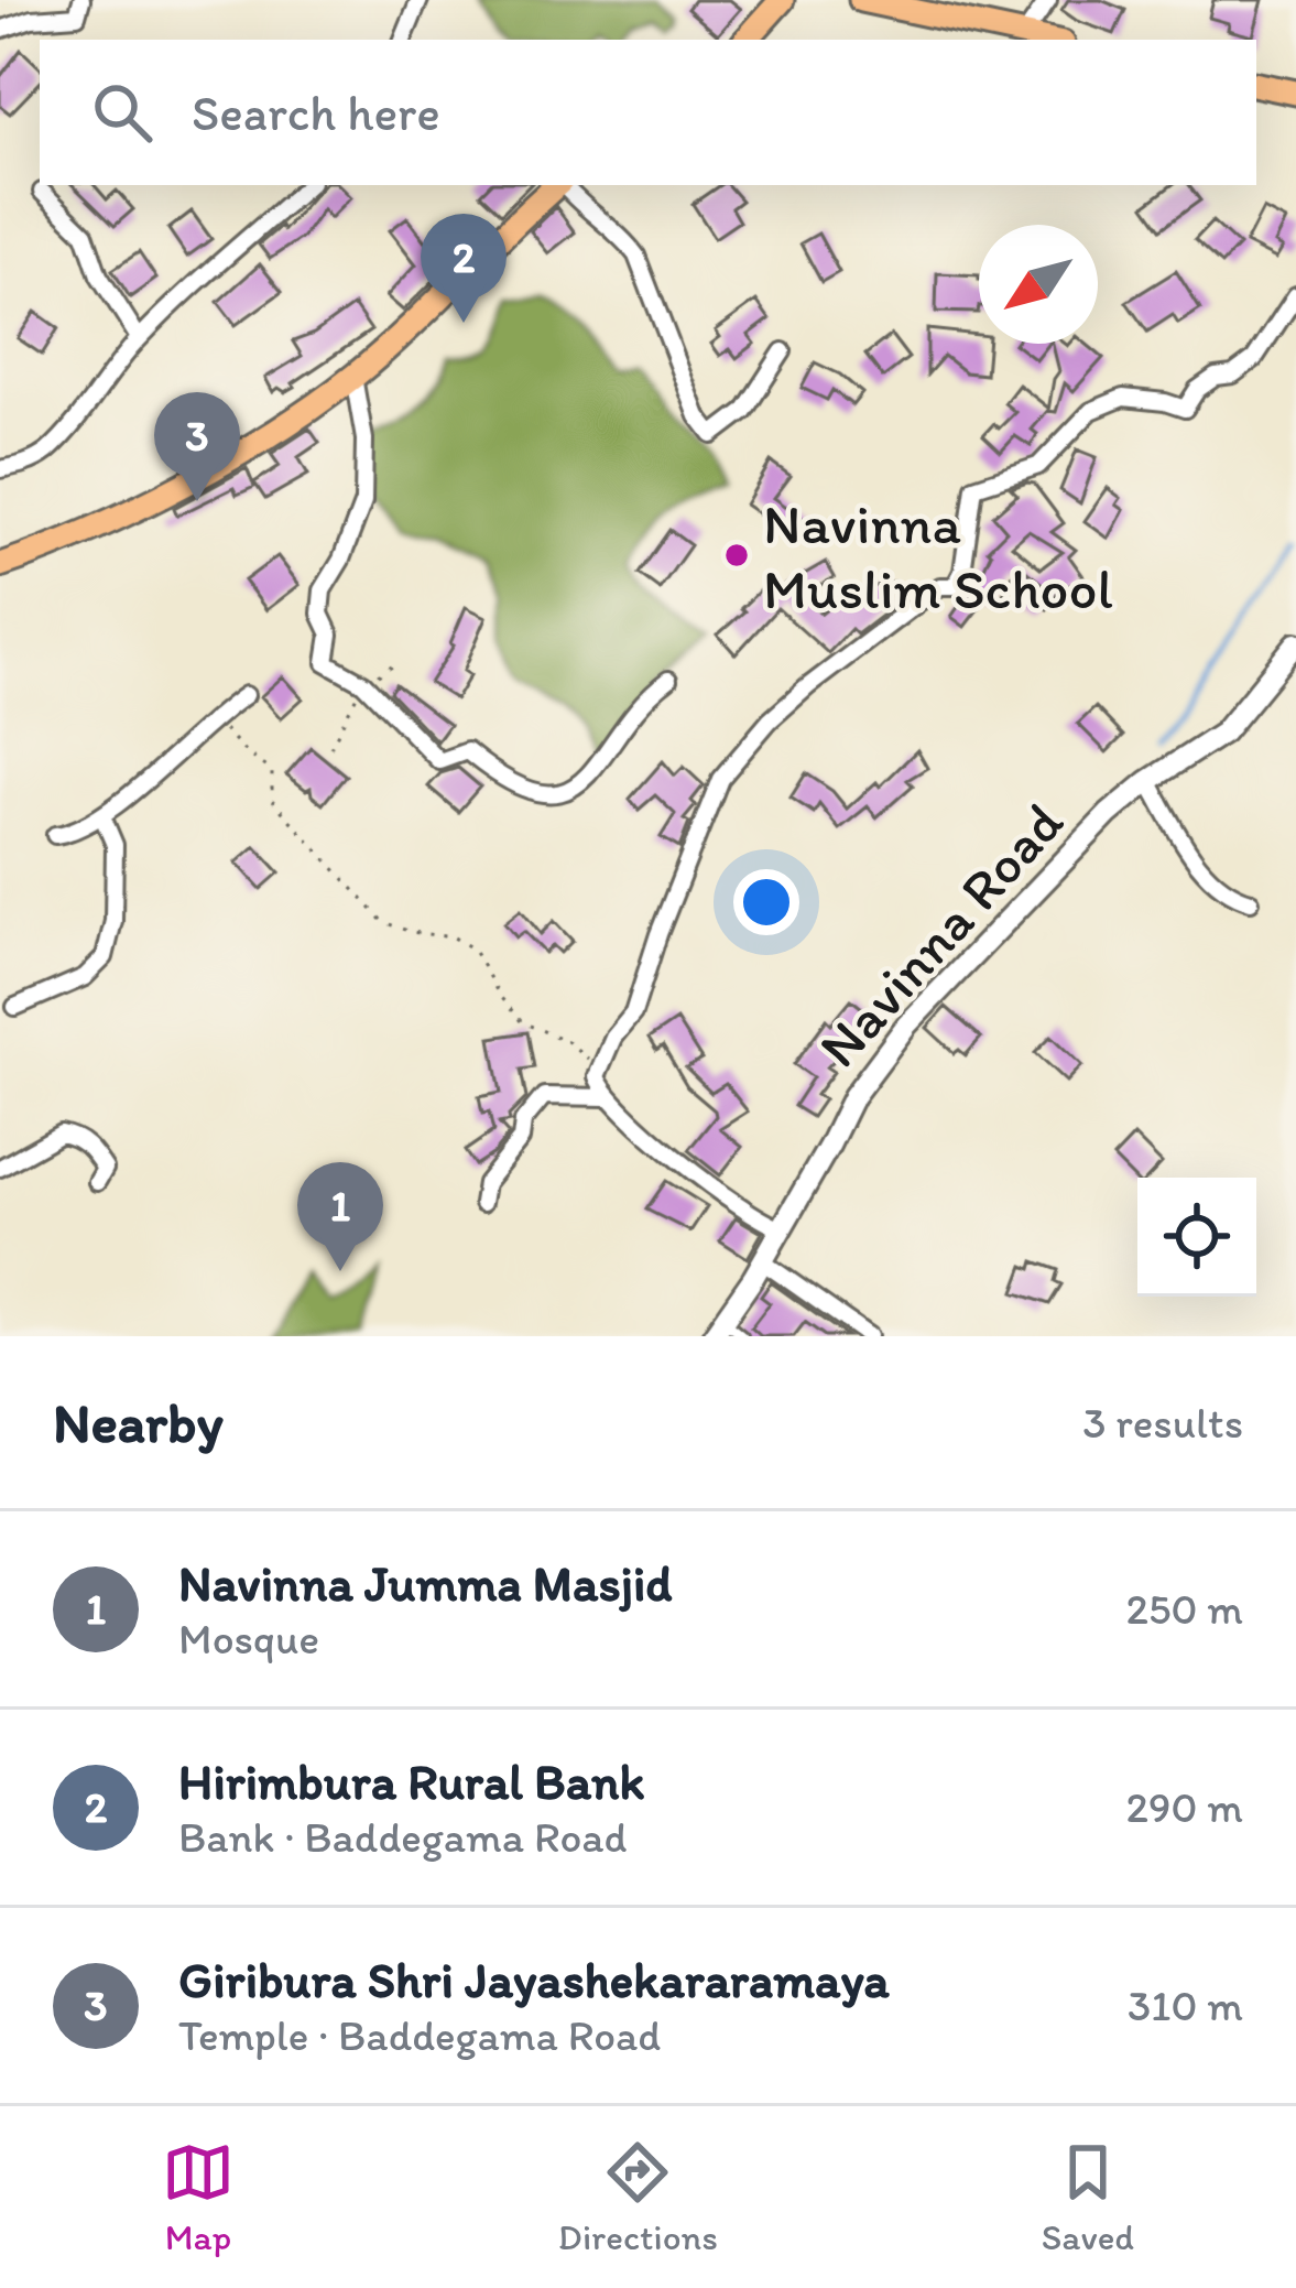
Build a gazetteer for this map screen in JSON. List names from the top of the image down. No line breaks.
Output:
{"streets":{"street":["Navinna Road"]},"places":["Navinna Muslim School"],"north":"bottom left","page":{"search":"Search here","pins":["2","3","1"],"heading":["Nearby","3 results"],"list":[{"mark":"1","name":"Navinna Jumma Masjid","note":"Mosque","value":"250 m"},{"mark":"2","name":"Hirimbura Rural Bank","note":"Bank · Baddegama Road","value":"290 m"},{"mark":"3","name":"Giribura Shri Jayashekararamaya","note":"Temple · Baddegama Road","value":"310 m"}],"nav":["Map","Directions","Saved"]}}
